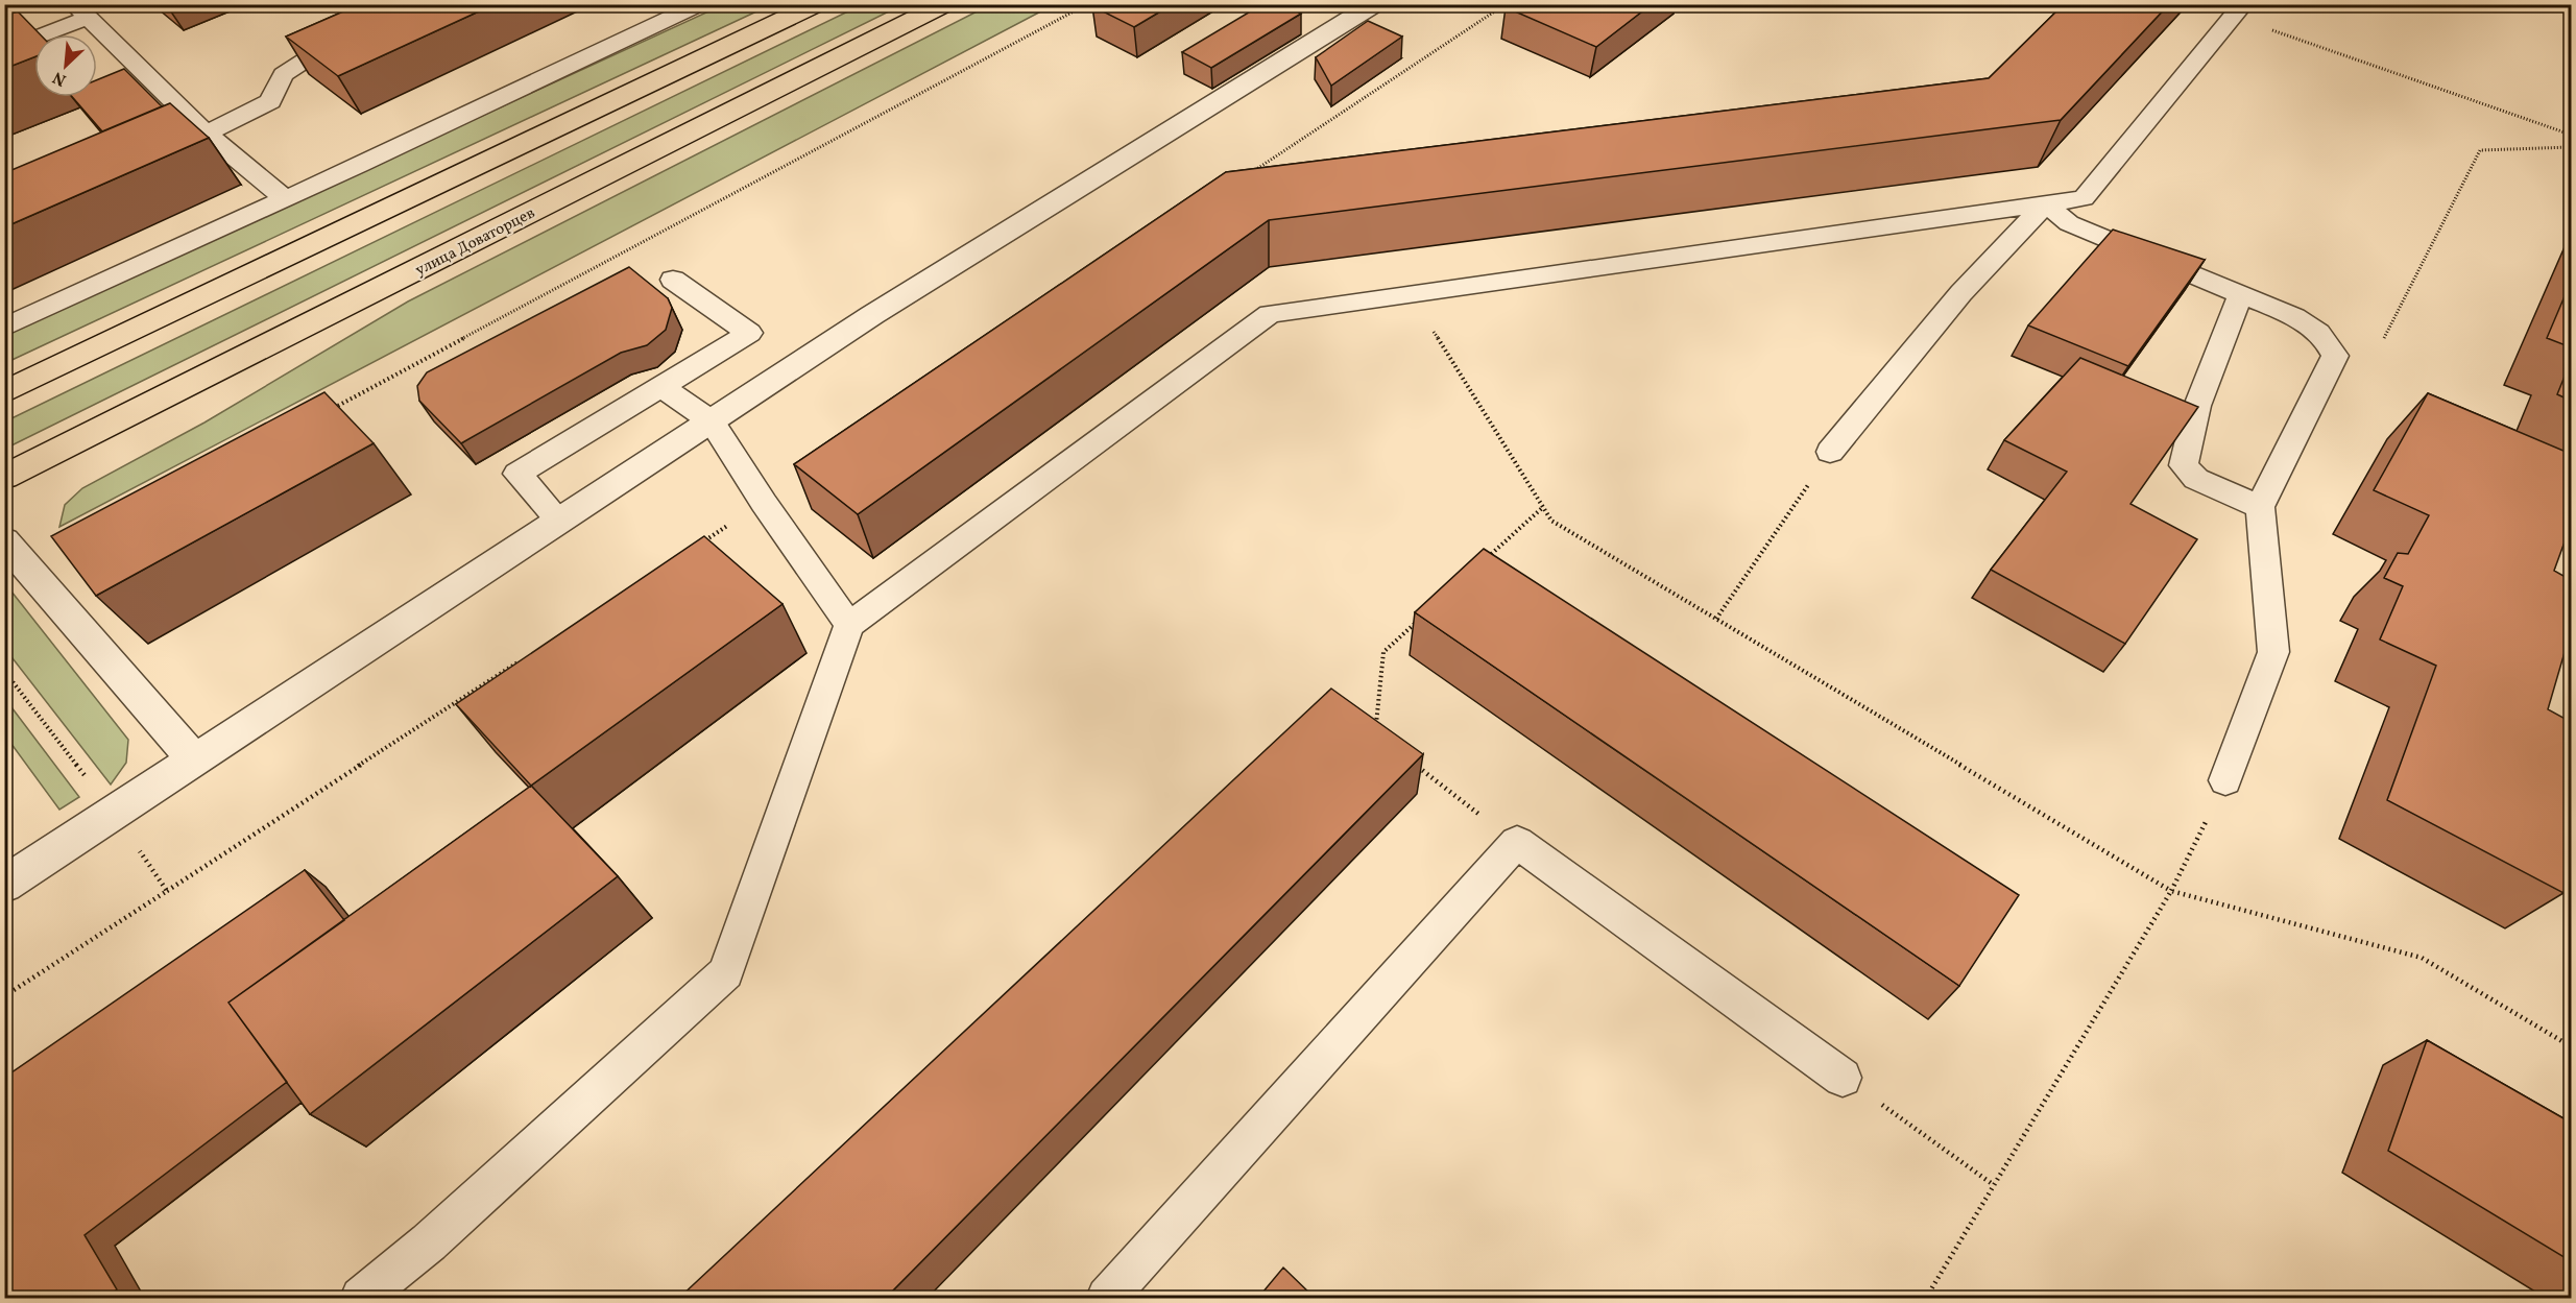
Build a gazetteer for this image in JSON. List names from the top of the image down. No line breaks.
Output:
{"streets":{"main road":["улица Доваторцев"]},"north":"bottom left"}
